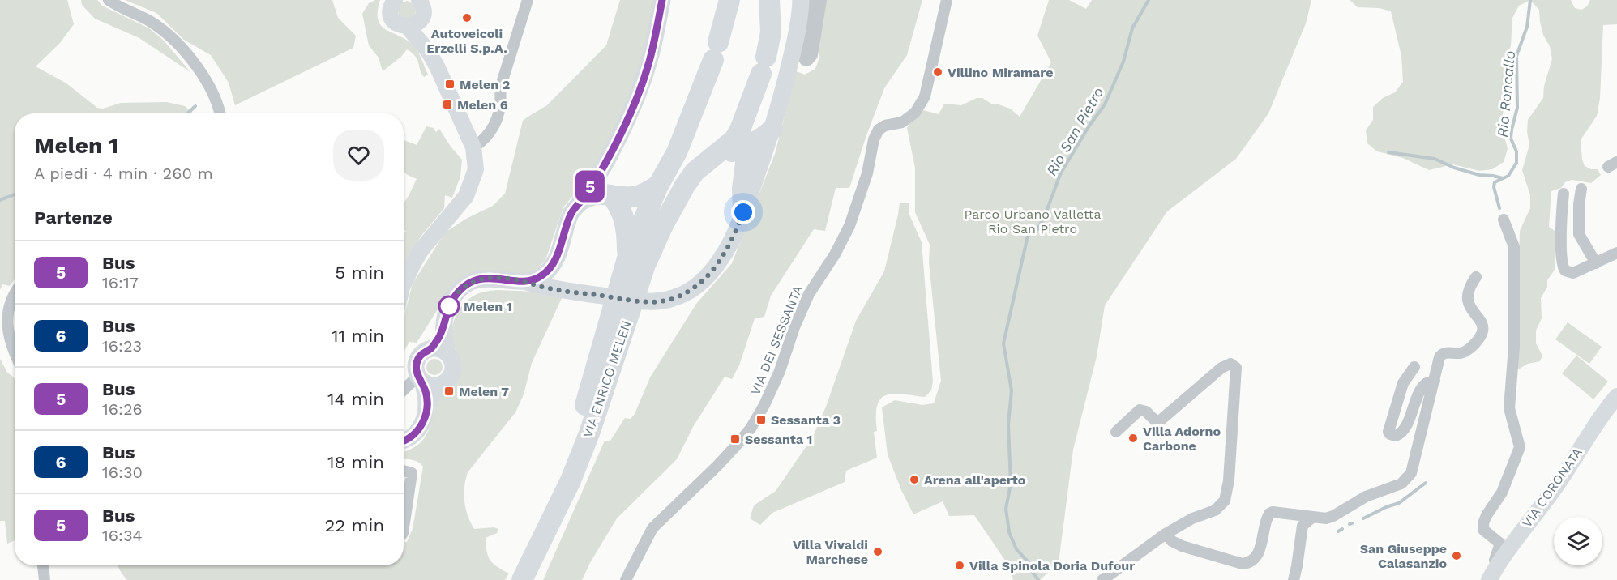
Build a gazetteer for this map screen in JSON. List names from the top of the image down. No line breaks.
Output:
{"streets":{"highway":["VIA ENRICO MELEN"],"street":["VIA DEI SESSANTA","VIA CORONATA"]},"water":["Rio Roncallo","Rio San Pietro"],"parks":["Parco Urbano Valletta Rio San Pietro"],"places":{"other":["Autoveicoli Erzelli S.p.A.","Villino Miramare","Melen 1","Villa Adorno Carbone","Arena all'aperto","Villa Vivaldi Marchese","San Giuseppe Calasanzio","Villa Spinola Doria Dufour"],"transit":["Melen 2","Melen 6","Melen 7","Sessanta 3","Sessanta 1"]},"lines":["bus line 5"],"page":{"on_map":"5","heading":[["Melen 1","A piedi · 4 min · 260 m"],"Partenze"],"list":[{"mark":"5","name":"Bus","note":"16:17","value":"5 min"},{"mark":"6","name":"Bus","note":"16:23","value":"11 min"},{"mark":"5","name":"Bus","note":"16:26","value":"14 min"},{"mark":"6","name":"Bus","note":"16:30","value":"18 min"},{"mark":"5","name":"Bus","note":"16:34","value":"22 min"}]}}
